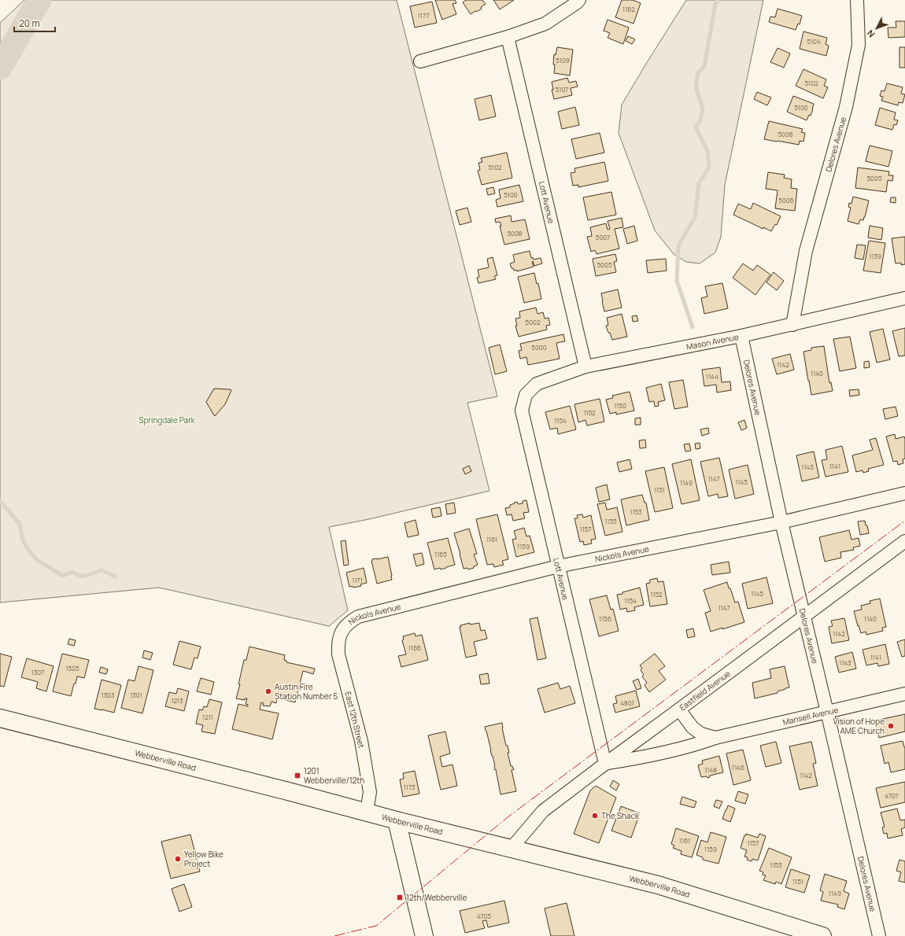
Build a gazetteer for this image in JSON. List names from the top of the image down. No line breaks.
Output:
{"streets":{"street":["Delores Avenue","Lott Avenue","Mason Avenue","Nickols Avenue","Eastfield Avenue","Mansell Avenue","East 12th Street","Webberville Road"]},"crossings":[["Delores Avenue","Mason Avenue"],["Delores Avenue","Nickols Avenue"],["Delores Avenue","Eastfield Avenue"],["Delores Avenue","Mansell Avenue"],["Lott Avenue","Mason Avenue"],["Lott Avenue","Nickols Avenue"],["Lott Avenue","Eastfield Avenue"],["Lott Avenue","Mansell Avenue"],["Nickols Avenue","East 12th Street"],["Eastfield Avenue","Mansell Avenue"],["Eastfield Avenue","Webberville Road"],["East 12th Street","Webberville Road"]],"parks":["Springdale Park"],"places":{"other":["Austin Fire Station Number 5","Vision of Hope AME Church","The Shack","Yellow Bike Project"],"transit":["1201 Webberville/12th","12th/Webberville"]},"house_numbers":["1162","1177","5104","5109","5102","5107","5100","5008","5102","5005","5100","5006","5008","5007","1139","5005","5002","5000","1142","1140","1144","1150","1152","1154","1141","1143","1147","1145","1149","1151","1153","1155","1157","1161","1159","1165","1171","1145","1152","1154","1147","1156","1140","1142","1166","1141","1143","1305","1307","1303","1301","1213","4801","1211","1146","1148","1142","1173","4707","1161","1157","1159","1153","1151","1149","4705"],"scale_bar":"20 m","north":"bottom left"}
